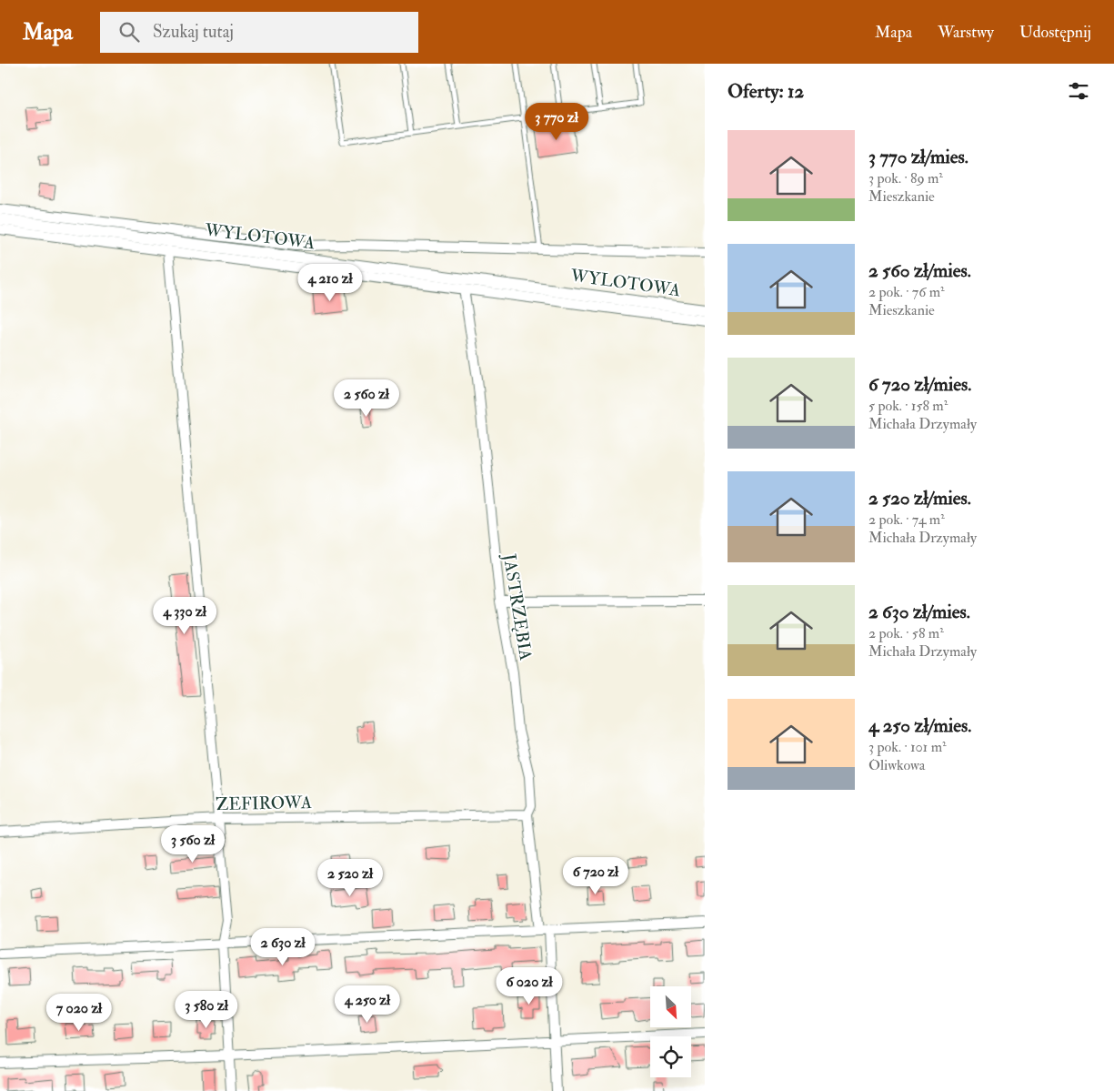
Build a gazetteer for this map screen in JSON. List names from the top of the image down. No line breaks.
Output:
{"streets":{"street":["WYLOTOWA","JASTRZĘBIA","ZEFIROWA"]},"crossings":[["WYLOTOWA","JASTRZĘBIA"],["JASTRZĘBIA","ZEFIROWA"]],"north":"bottom right","page":{"header":"Mapa","search":"Szukaj tutaj","nav":["Mapa","Warstwy","Udostępnij"],"heading":"Oferty: 12","price":["3 770 zł","4 210 zł","2 560 zł","4 330 zł","3 560 zł","6 720 zł","2 520 zł","2 630 zł","6 020 zł","4 250 zł","3 580 zł","7 020 zł"],"list":[{"name":"3 770 zł/mies.","note":"3 pok. · 89 m² · Mieszkanie"},{"name":"2 560 zł/mies.","note":"2 pok. · 76 m² · Mieszkanie"},{"name":"6 720 zł/mies.","note":"5 pok. · 158 m² · Michała Drzymały"},{"name":"2 520 zł/mies.","note":"2 pok. · 74 m² · Michała Drzymały"},{"name":"2 630 zł/mies.","note":"2 pok. · 58 m² · Michała Drzymały"},{"name":"4 250 zł/mies.","note":"3 pok. · 101 m² · Oliwkowa"}]}}
